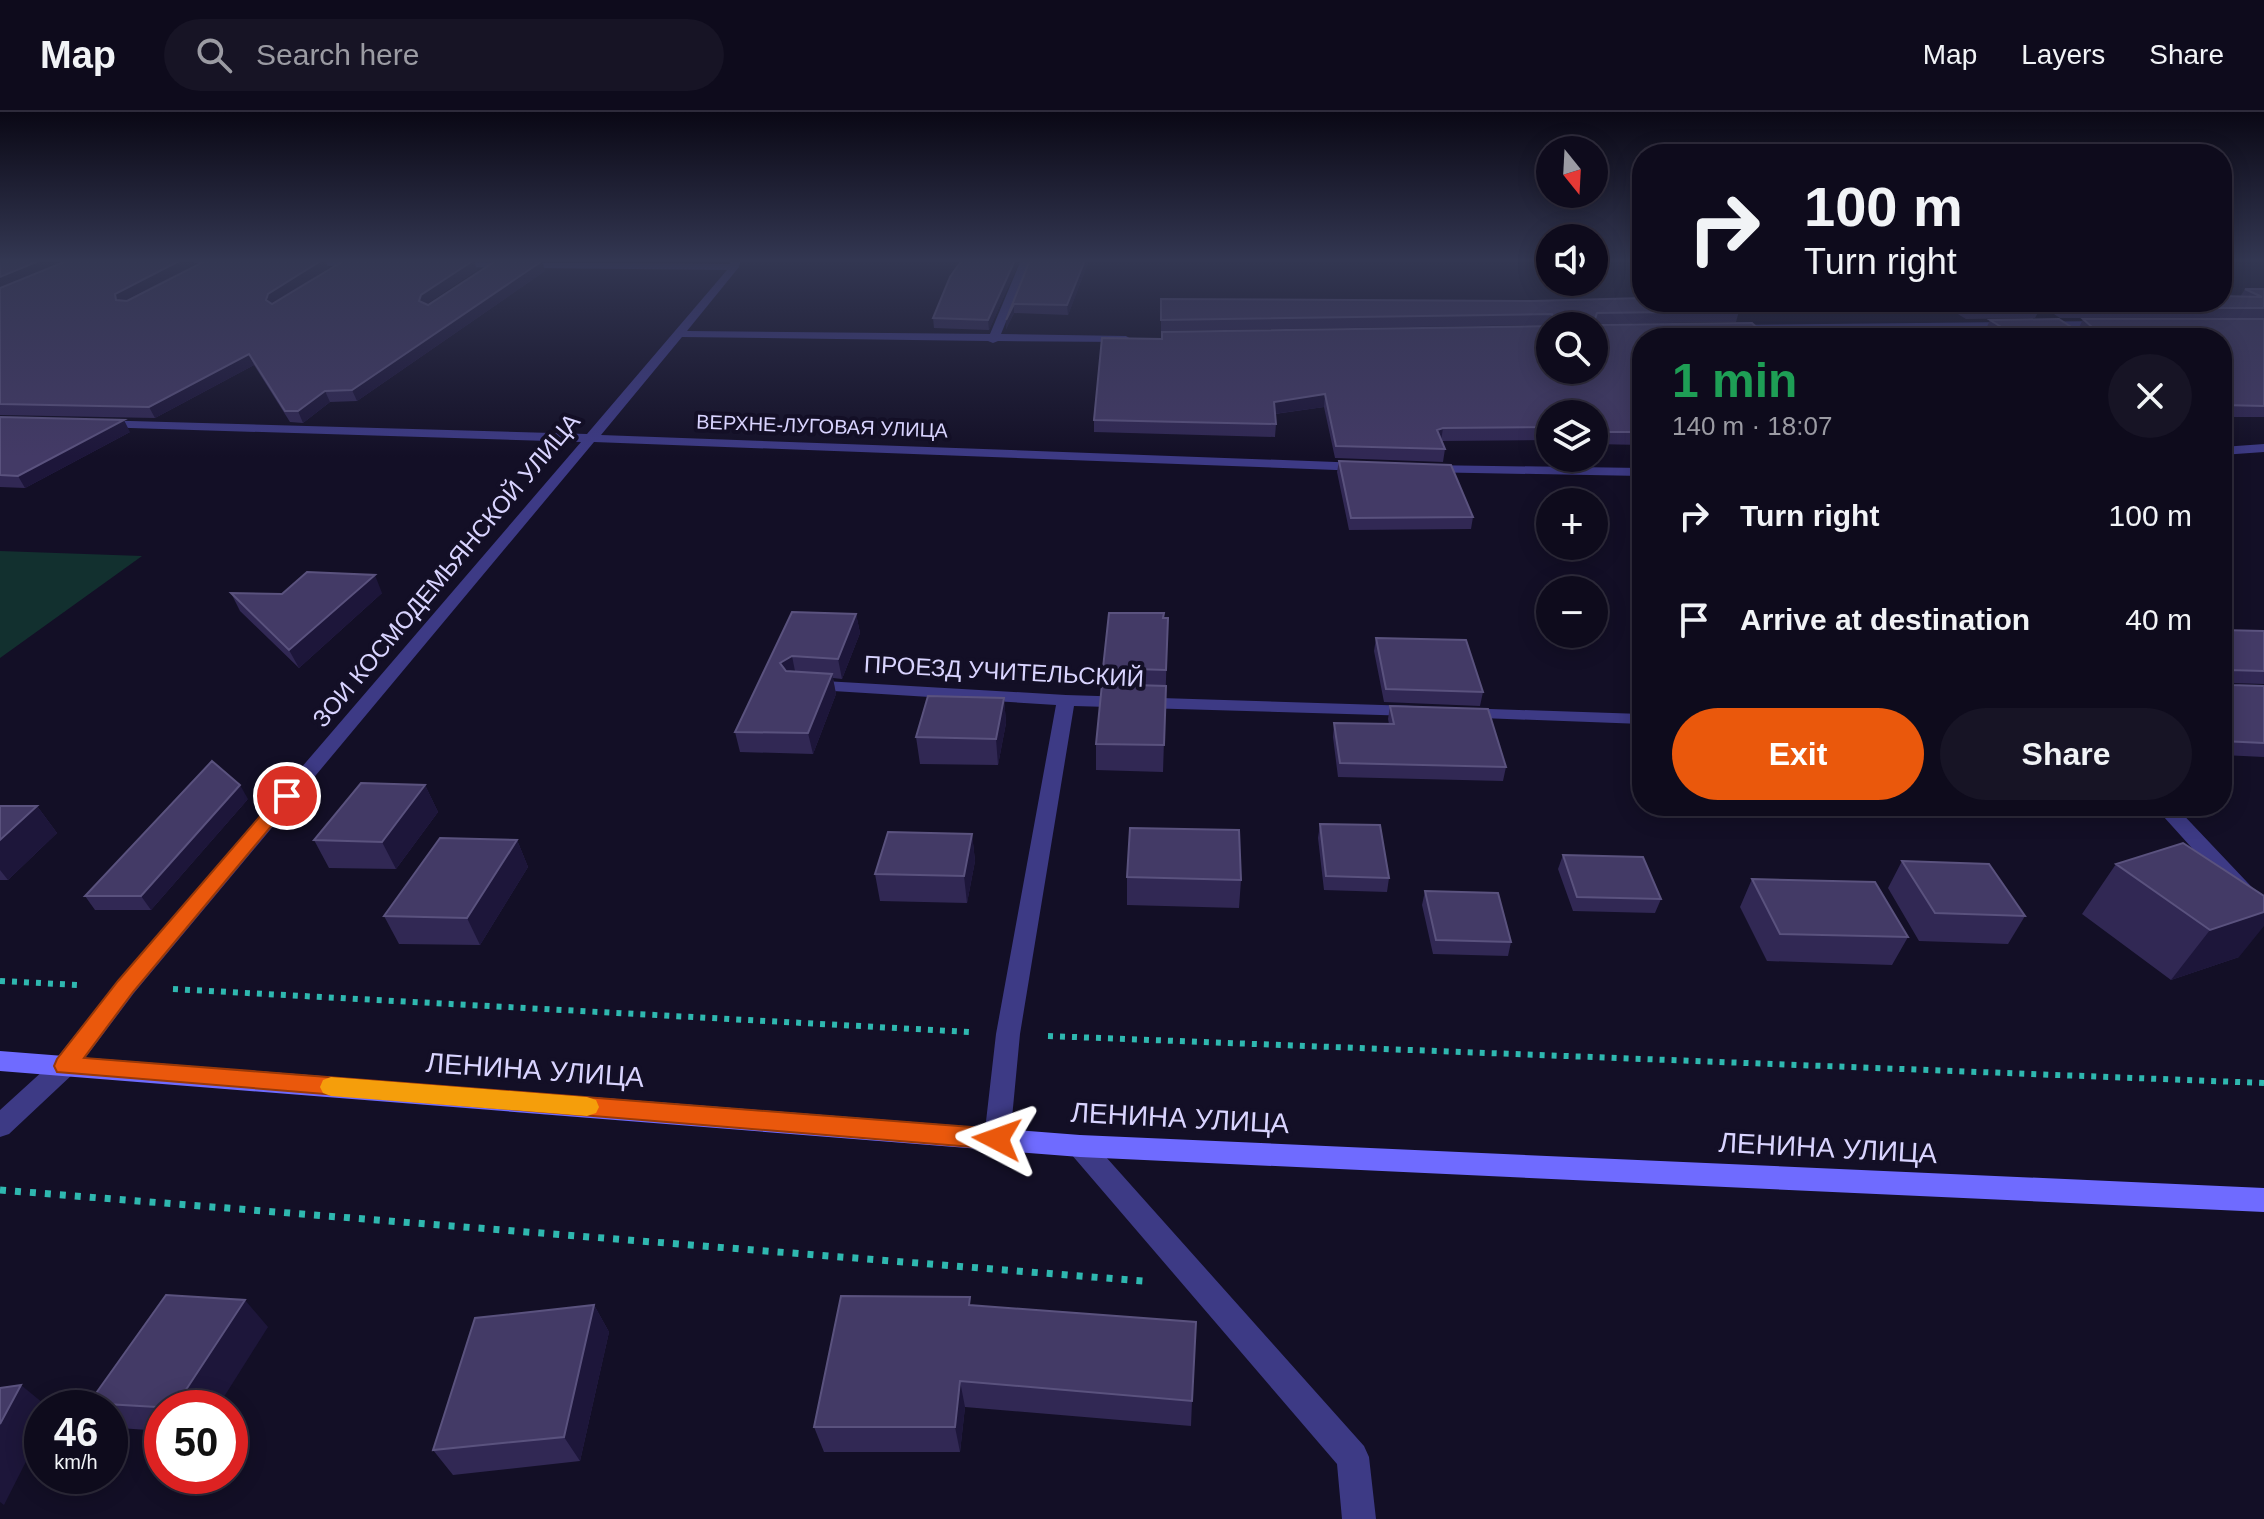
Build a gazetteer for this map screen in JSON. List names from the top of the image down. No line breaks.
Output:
{"streets":{"main road":["ЛЕНИНА УЛИЦА"],"street":["ВЕРХНЕ-ЛУГОВАЯ УЛИЦА","ЗОИ КОСМОДЕМЬЯНСКОЙ УЛИЦА","ПРОЕЗД УЧИТЕЛЬСКИЙ"]},"crossings":[["ВЕРХНЕ-ЛУГОВАЯ УЛИЦА","ЗОИ КОСМОДЕМЬЯНСКОЙ УЛИЦА"],["ЗОИ КОСМОДЕМЬЯНСКОЙ УЛИЦА","ЛЕНИНА УЛИЦА"]],"north":"bottom","page":{"header":"Map","search":"Search here","nav":["Map","Layers","Share"],"map_buttons":["+","−"],"turn":["100 m","Turn right"],"heading":["1 min","140 m · 18:07"],"list":[{"name":"Turn right","value":"100 m"},{"name":"Arrive at destination","value":"40 m"}],"buttons":["Exit","Share"],"speed":"46 km/h","limit":"50"}}
